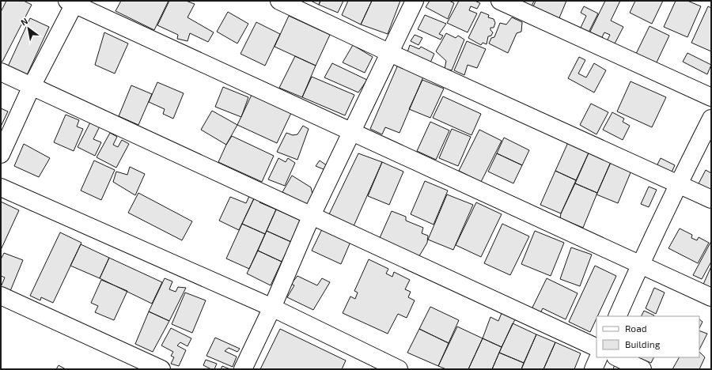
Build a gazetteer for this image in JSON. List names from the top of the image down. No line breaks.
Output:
{"legend":["Road","Building"],"north":"top left"}
